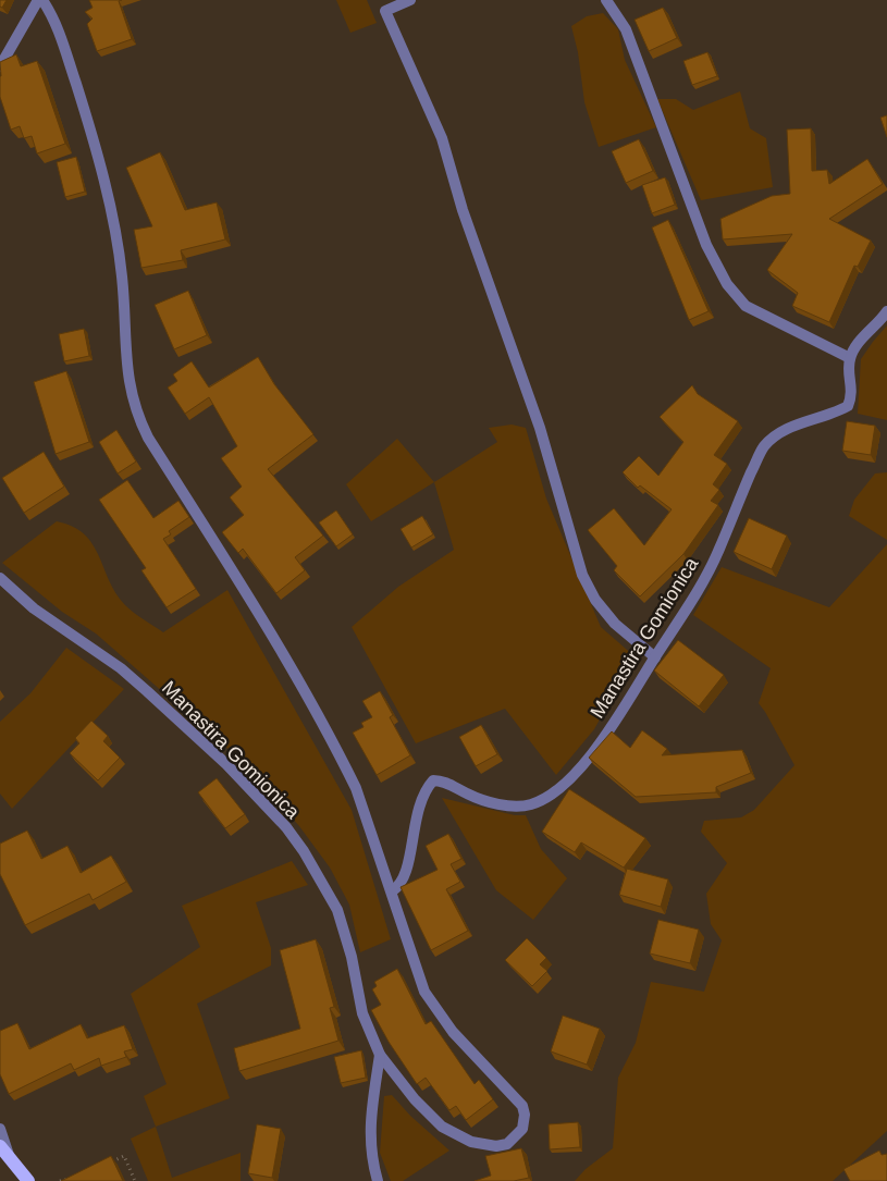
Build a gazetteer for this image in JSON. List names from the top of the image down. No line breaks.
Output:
{"streets":{"street":["Manastira Gomionica"]}}
